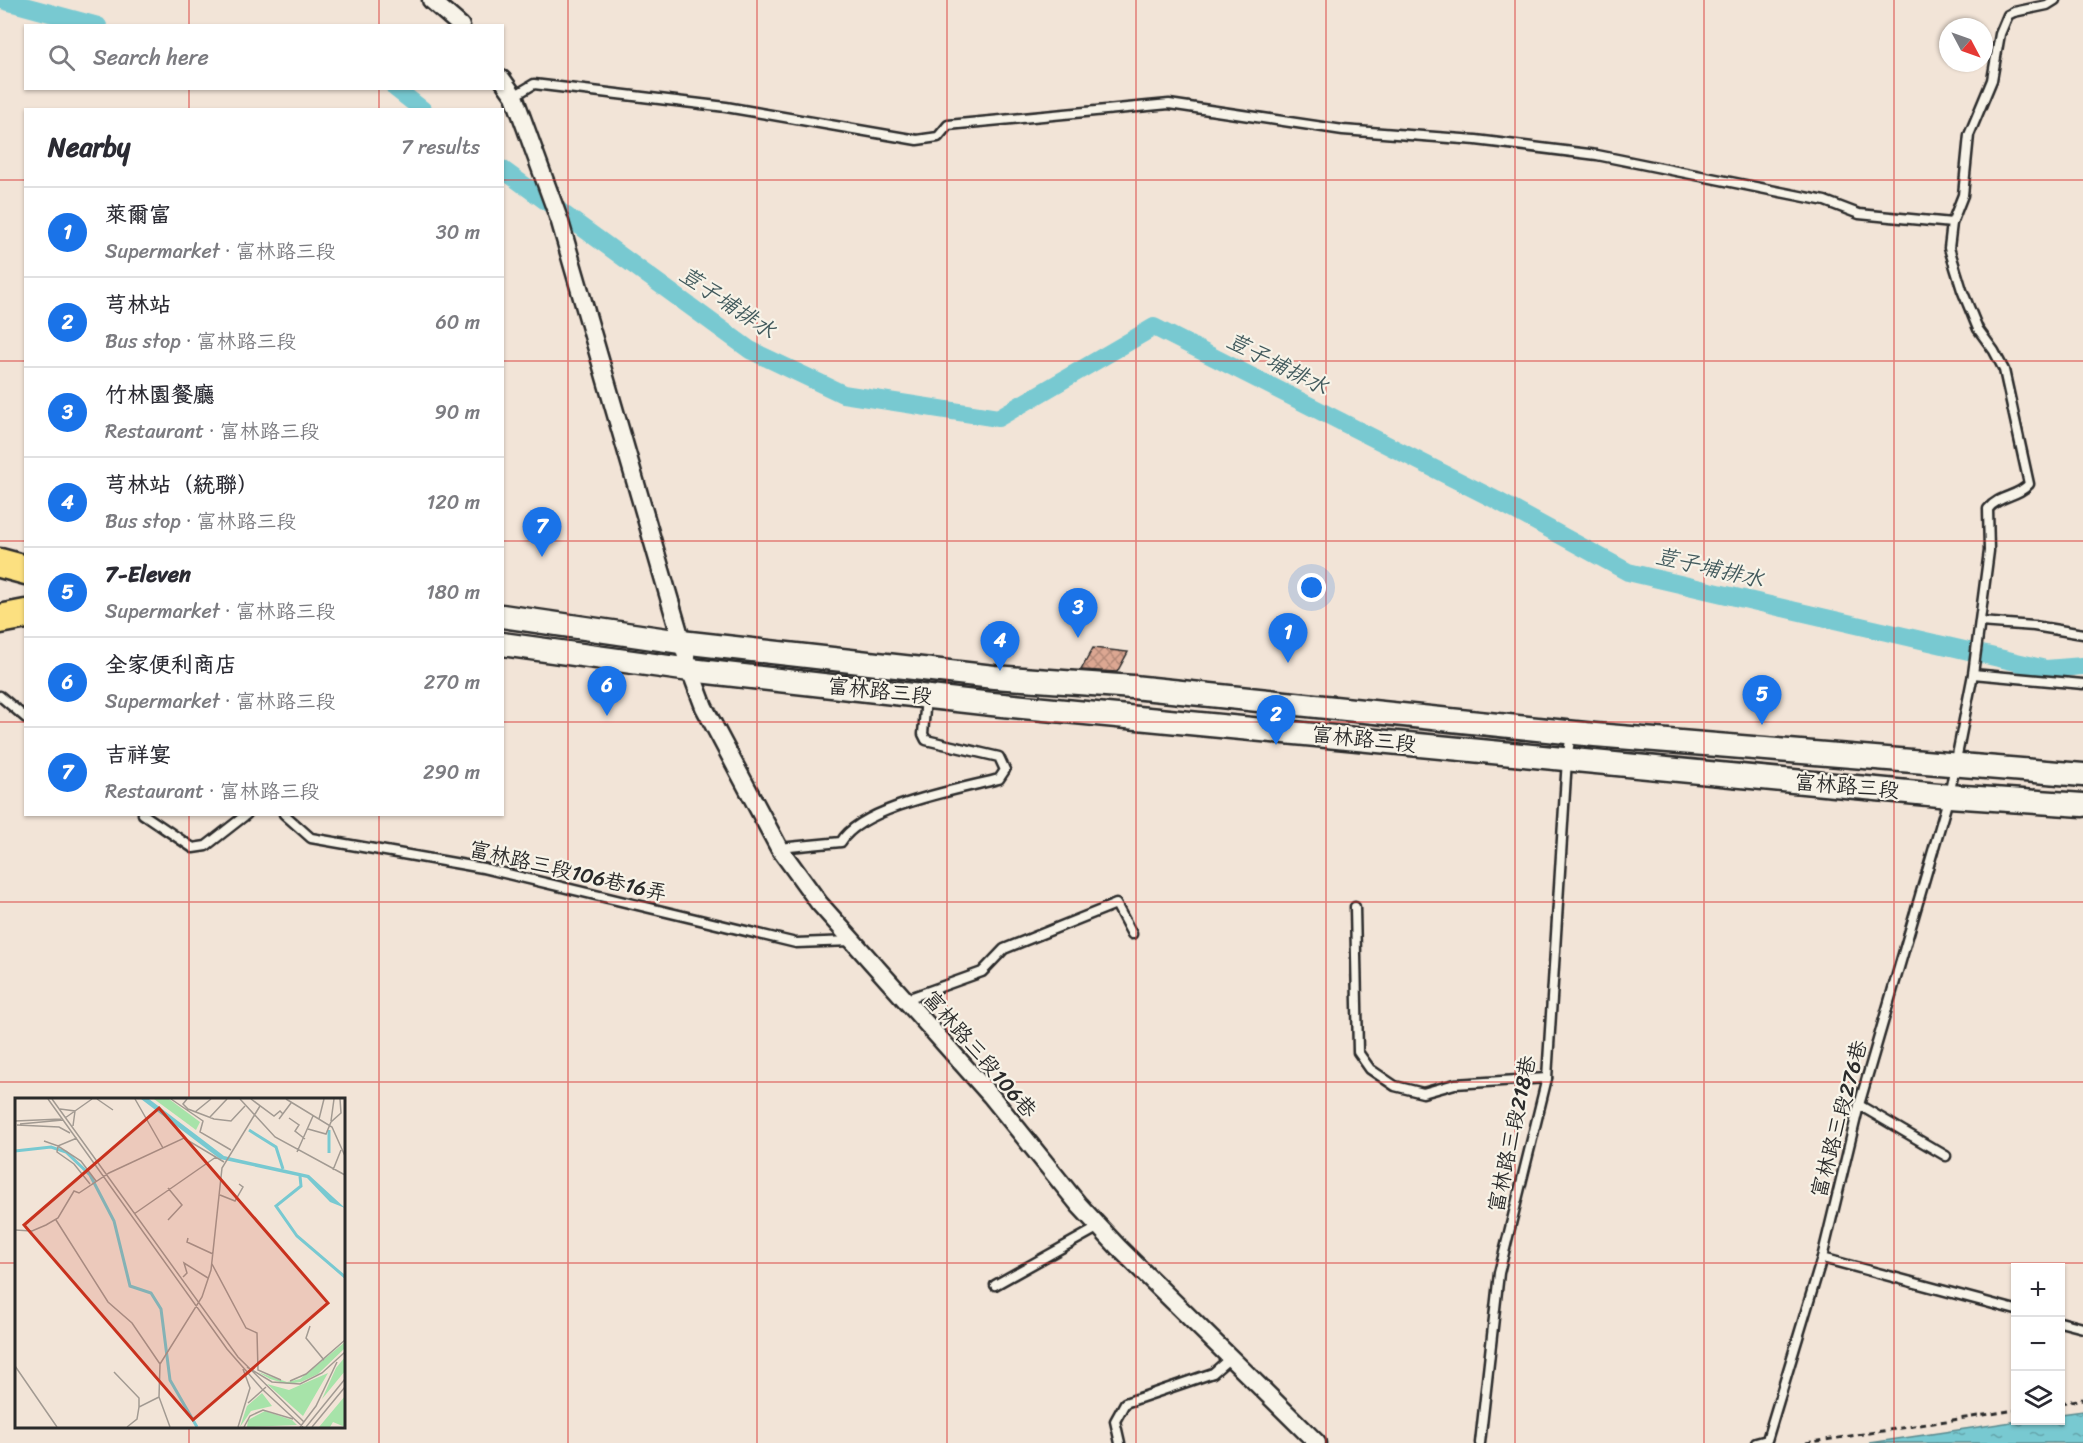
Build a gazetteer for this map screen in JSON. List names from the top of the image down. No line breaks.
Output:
{"streets":{"main road":["富林路三段"],"street":["富林路三段106巷"],"lane":["富林路三段106巷16弄","富林路三段276巷","富林路三段218巷"]},"crossings":[["富林路三段","富林路三段106巷"],["富林路三段","富林路三段276巷"],["富林路三段","富林路三段218巷"],["富林路三段106巷16弄","富林路三段106巷"]],"water":["荳子埔排水"],"north":"bottom right","page":{"search":"Search here","heading":["Nearby","7 results"],"list":[{"mark":"1","name":"萊爾富","note":"Supermarket · 富林路三段","value":"30 m"},{"mark":"2","name":"芎林站","note":"Bus stop · 富林路三段","value":"60 m"},{"mark":"3","name":"竹林園餐廳","note":"Restaurant · 富林路三段","value":"90 m"},{"mark":"4","name":"芎林站（統聯）","note":"Bus stop · 富林路三段","value":"120 m"},{"mark":"5","name":"7-Eleven","note":"Supermarket · 富林路三段","value":"180 m"},{"mark":"6","name":"全家便利商店","note":"Supermarket · 富林路三段","value":"270 m"},{"mark":"7","name":"吉祥宴","note":"Restaurant · 富林路三段","value":"290 m"}],"pins":["7","3","1","4","6","5","2"],"map_buttons":["+","−"]}}
